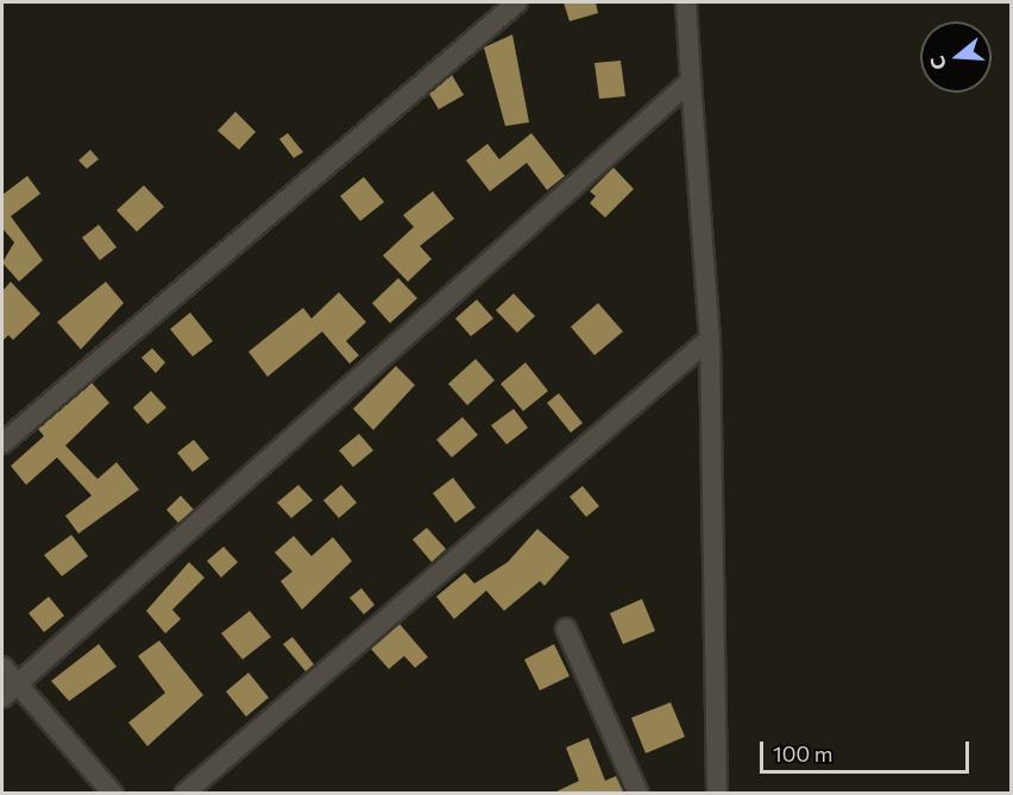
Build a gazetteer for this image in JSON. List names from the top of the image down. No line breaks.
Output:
{"scale_bar":"100 m","north":"left"}
